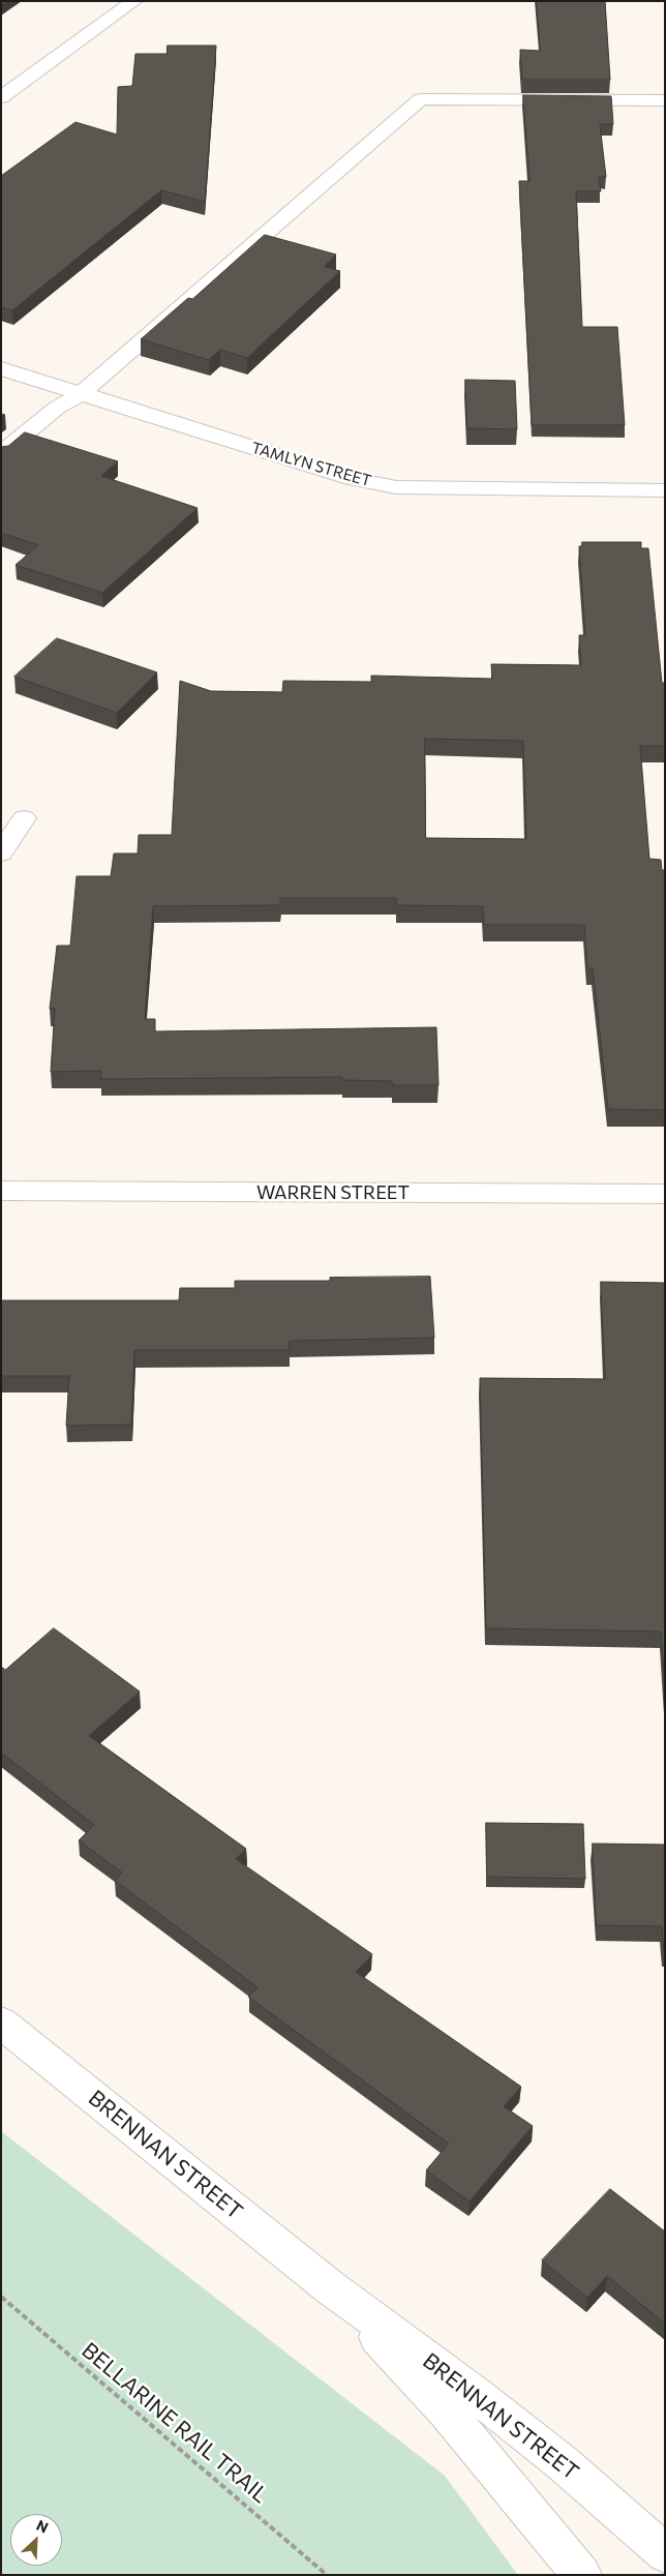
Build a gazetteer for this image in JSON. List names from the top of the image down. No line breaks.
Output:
{"streets":{"street":["TAMLYN STREET","WARREN STREET","BRENNAN STREET"],"path":["BELLARINE RAIL TRAIL"]},"north":"top right"}
